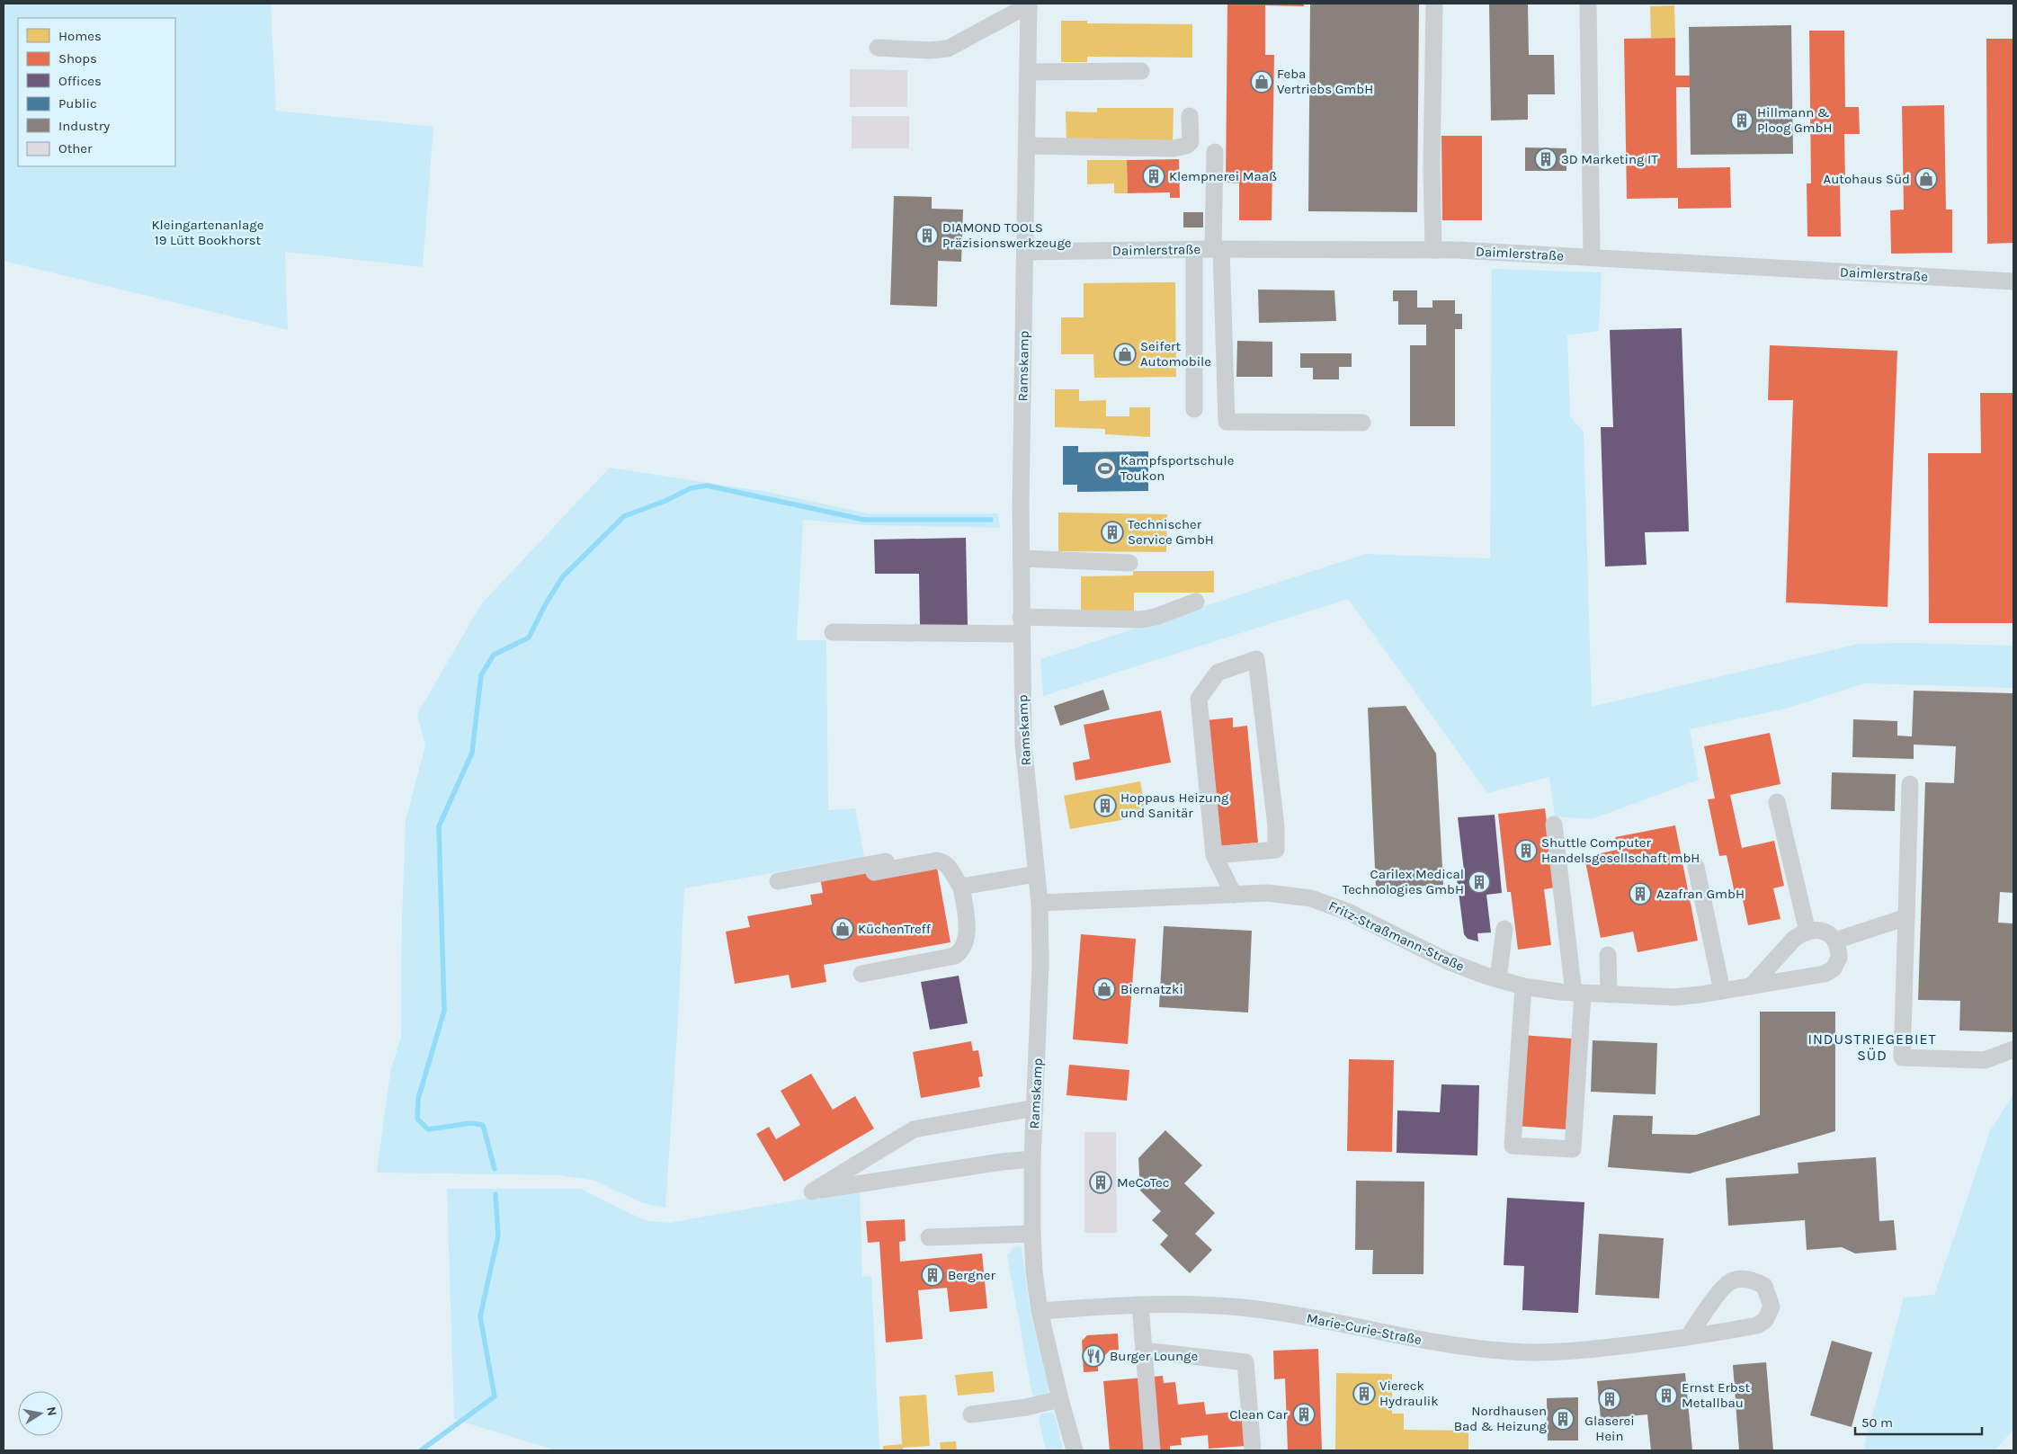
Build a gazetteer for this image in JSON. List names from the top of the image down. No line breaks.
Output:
{"streets":{"street":["Daimlerstraße","Ramskamp","Fritz-Straßmann-Straße","Marie-Curie-Straße"]},"crossings":[["Daimlerstraße","Ramskamp"],["Ramskamp","Fritz-Straßmann-Straße"],["Ramskamp","Marie-Curie-Straße"]],"districts":["INDUSTRIEGEBIET SÜD"],"parks":["Kleingartenanlage 19 Lütt Bookhorst"],"places":{"shop":["Feba Vertriebs GmbH","Autohaus Süd","Seifert Automobile","KüchenTreff","Biernatzki"],"building":["Hillmann & Ploog GmbH","3D Marketing IT","Klempnerei Maaß","DIAMOND TOOLS Präzisionswerkzeuge","Technischer Service GmbH","Hoppaus Heizung und Sanitär","Shuttle Computer Handelsgesellschaft mbH","Carilex Medical Technologies GmbH","Azafran GmbH","MeCoTec","Bergner","Viereck Hydraulik","Ernst Erbst Metallbau","Glaserei Hein","Clean Car","Nordhausen Bad & Heizung"],"sports":["Kampfsportschule Toukon"],"restaurant":["Burger Lounge"]},"legend":["Homes","Shops","Offices","Public","Industry","Other"],"scale_bar":"50 m","north":"right"}
